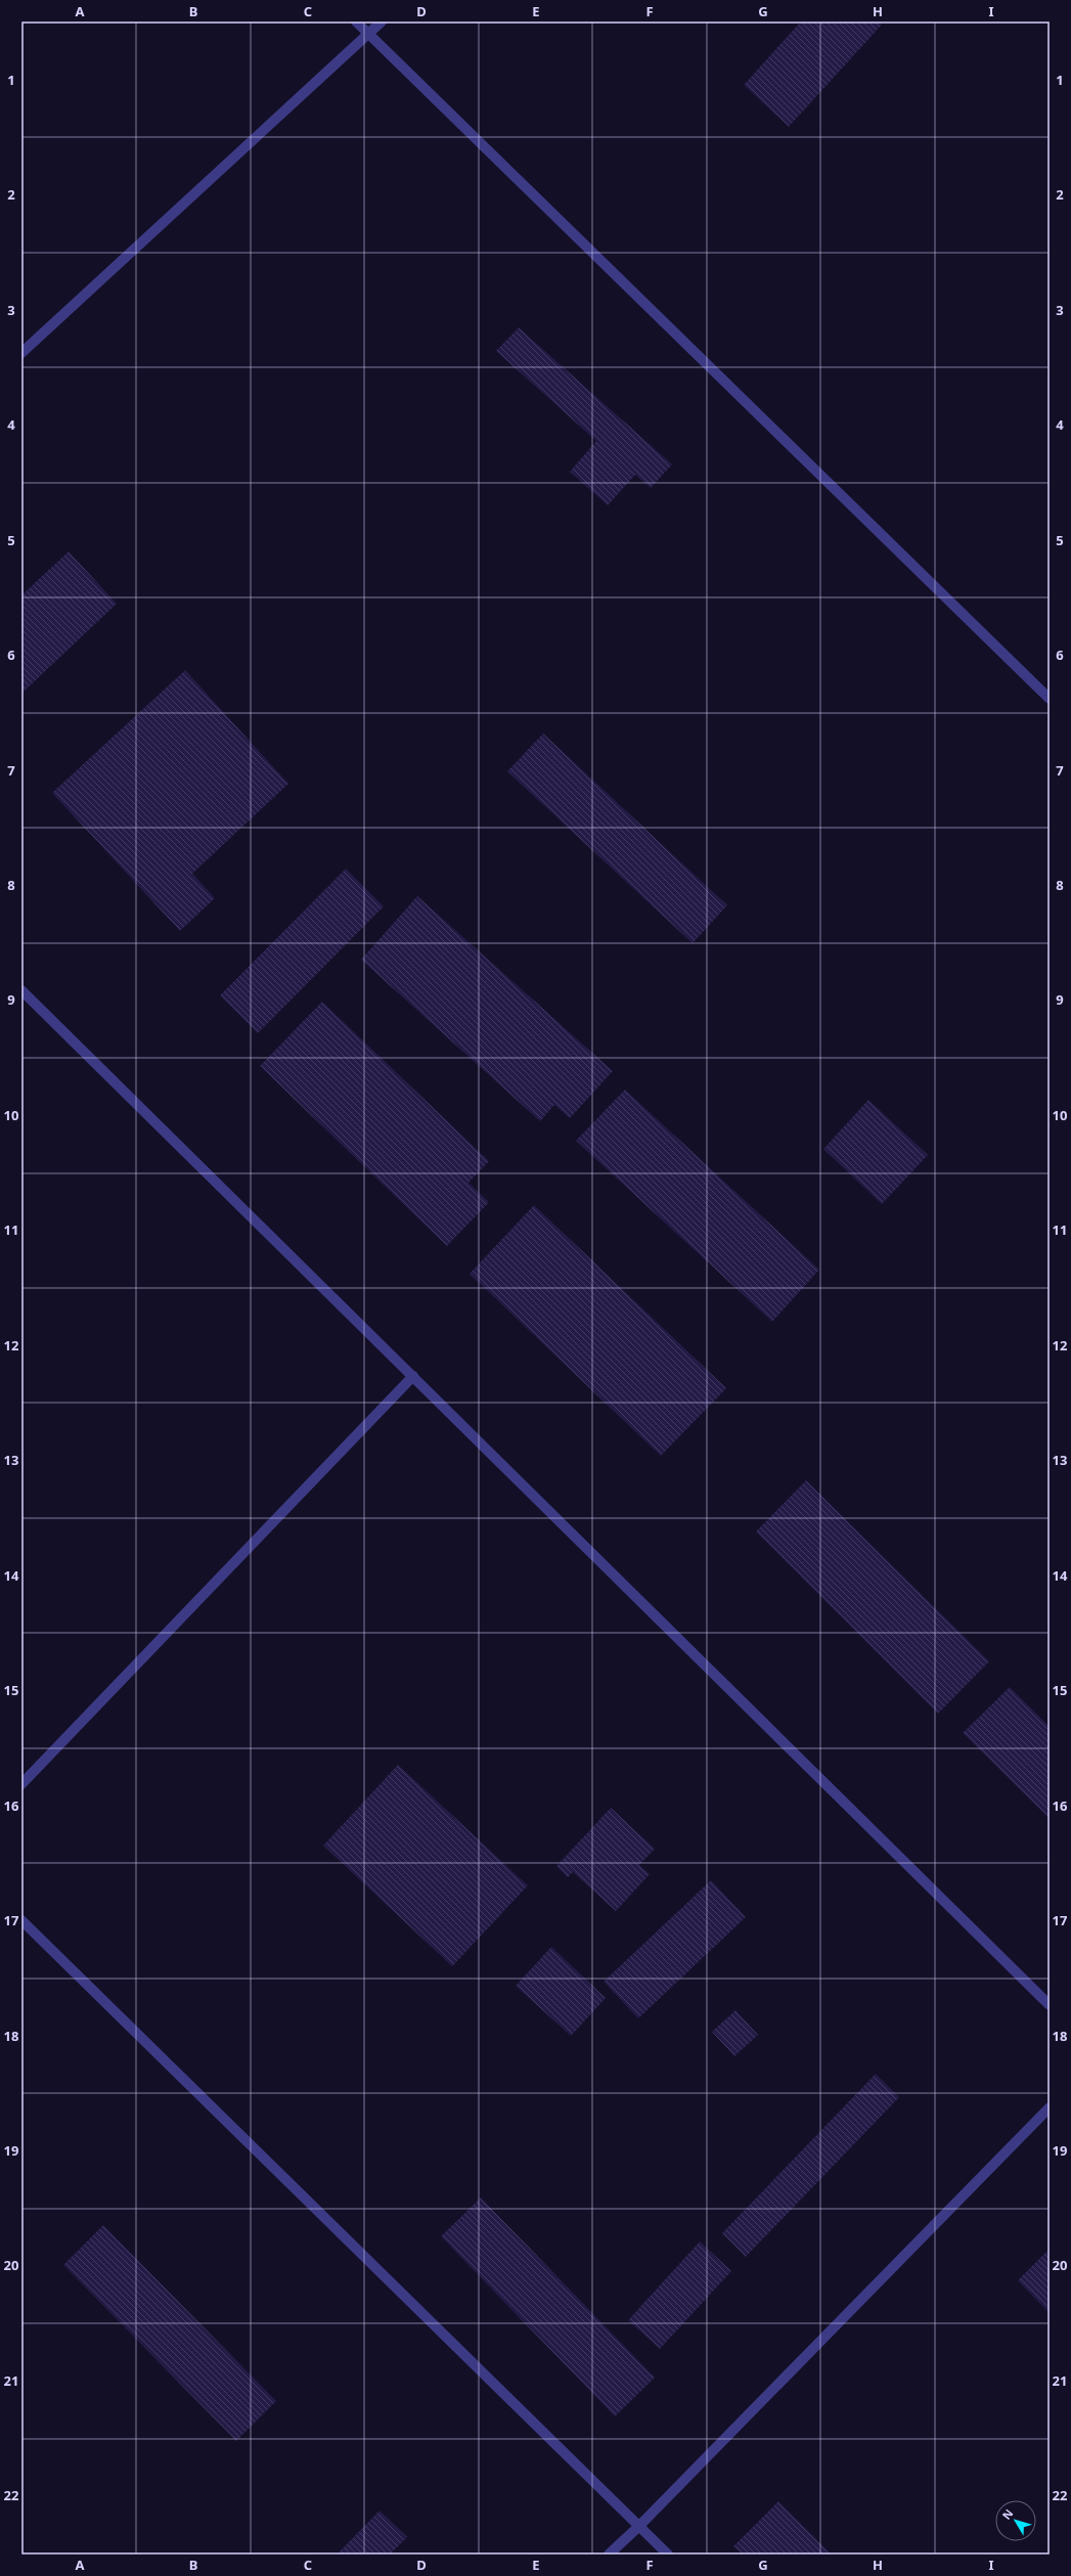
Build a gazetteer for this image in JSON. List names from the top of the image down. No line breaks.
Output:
{"north":"top left","grid":{"columns":["A","B","C","D","E","F","G","H","I"],"rows":["1","2","3","4","5","6","7","8","9","10","11","12","13","14","15","16","17","18","19","20","21","22"]}}
